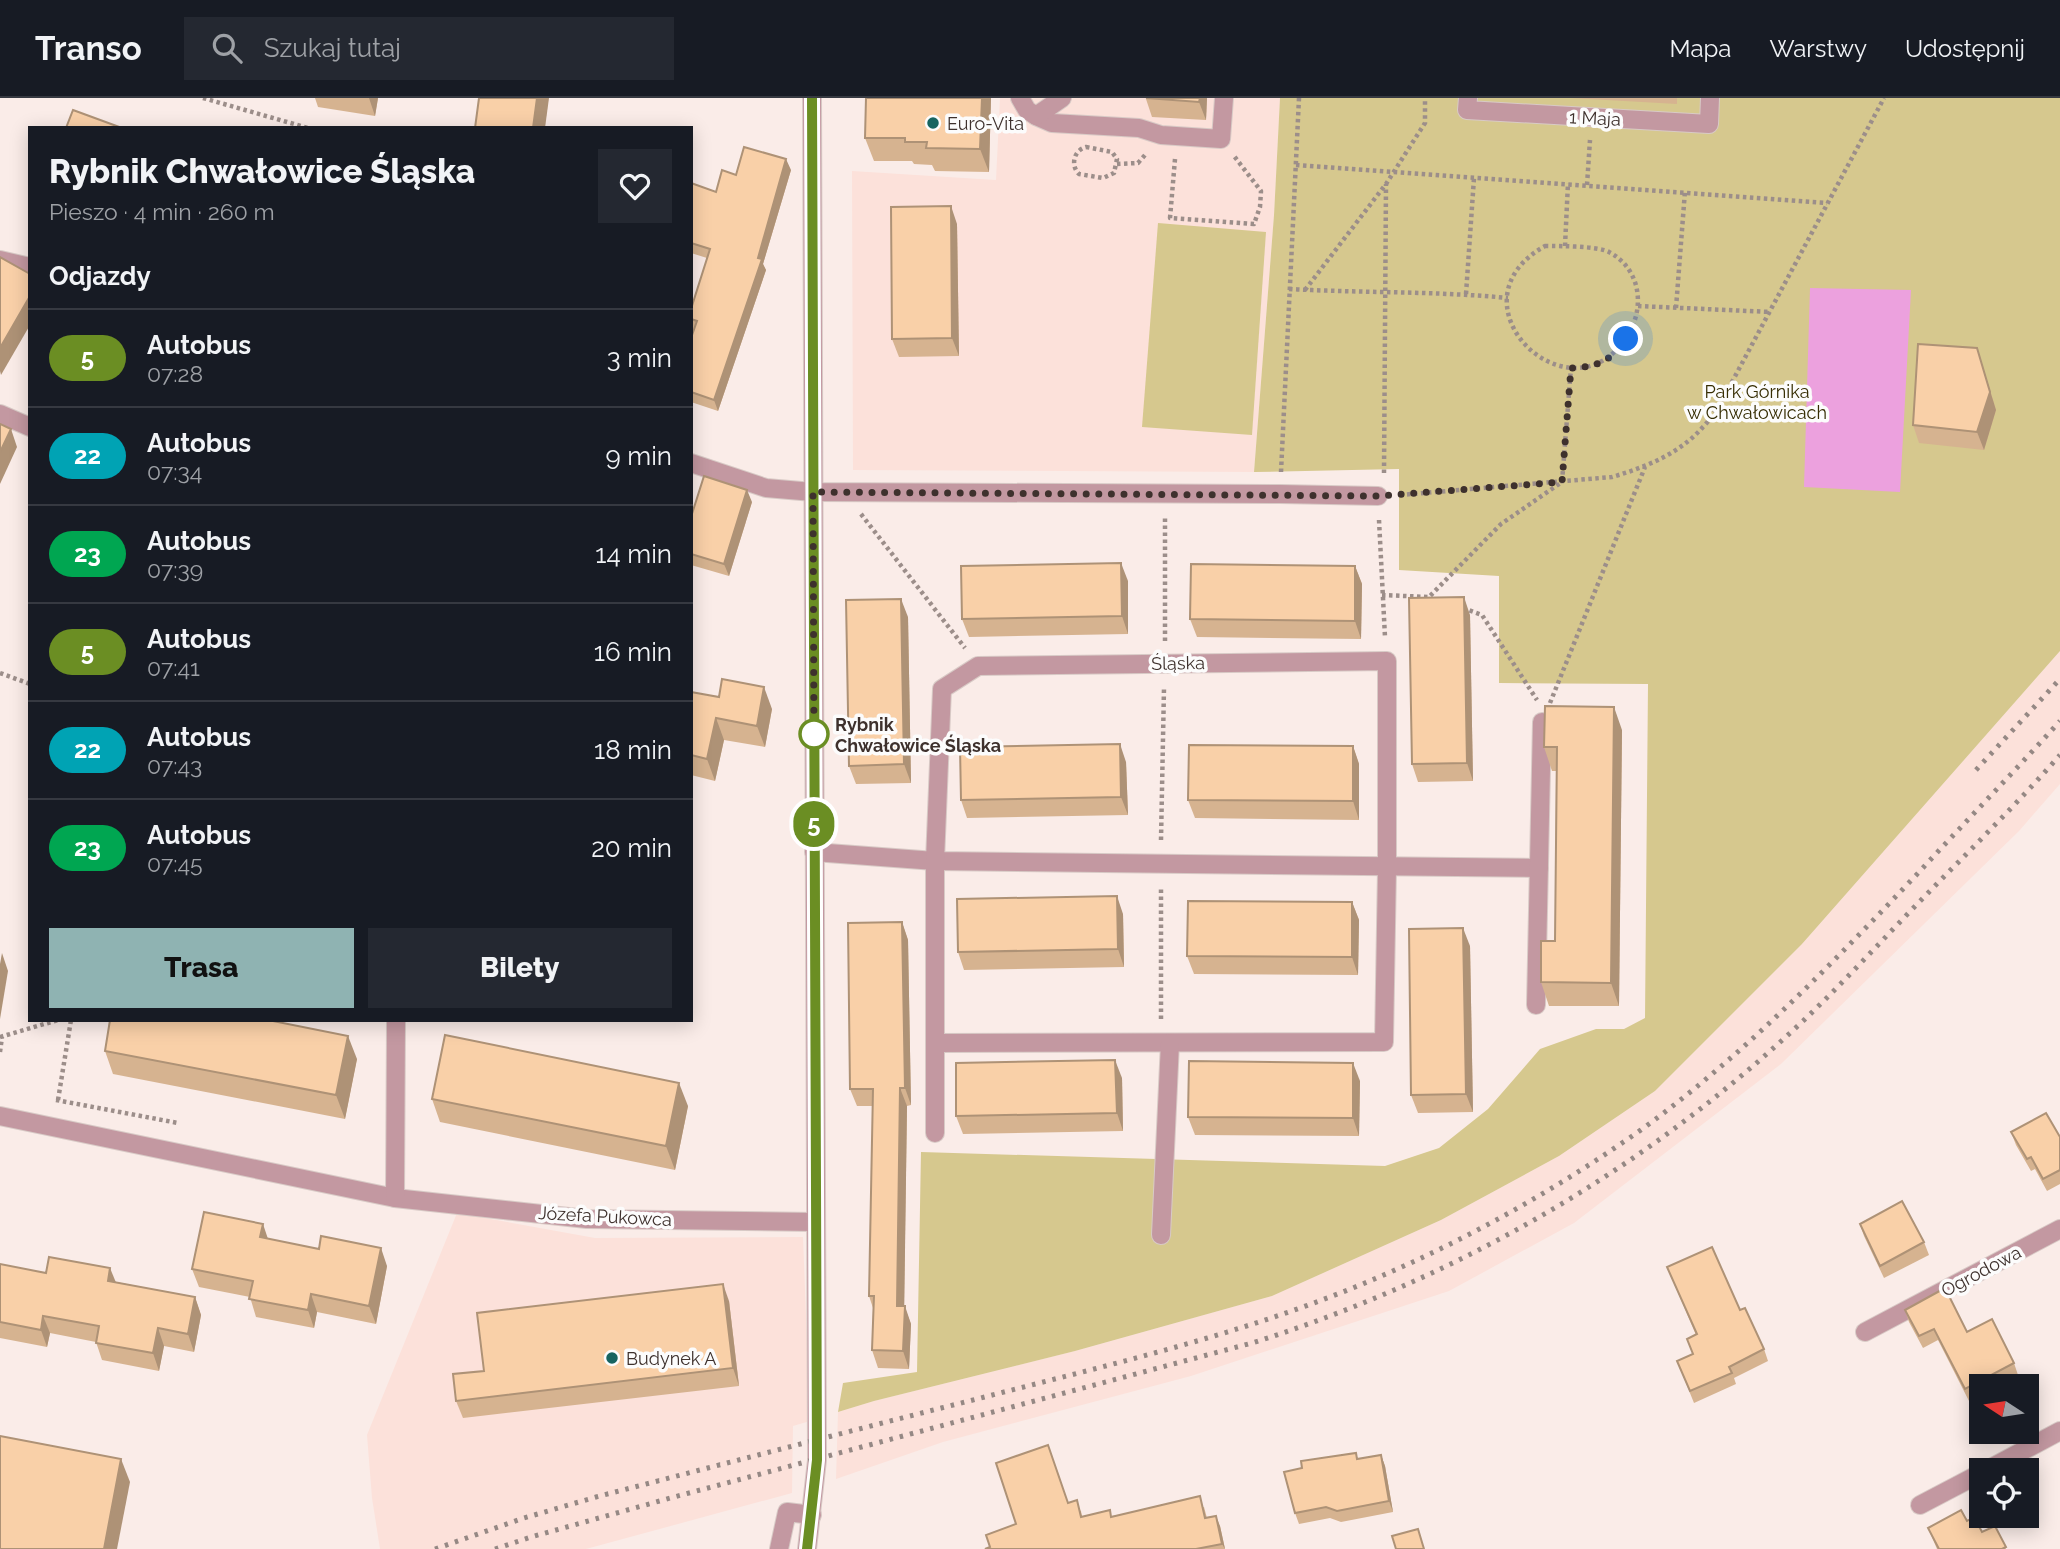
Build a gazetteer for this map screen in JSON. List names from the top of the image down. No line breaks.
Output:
{"streets":{"street":["1 Maja","Śląska","Józefa Pukowca","Ogrodowa"]},"parks":["Park Górnika w Chwałowicach"],"places":["Euro-Vita","Rybnik Chwałowice Śląska","Budynek A"],"lines":["bus line 5"],"north":"left","page":{"header":"Transo","search":"Szukaj tutaj","nav":["Mapa","Warstwy","Udostępnij"],"on_map":"5","heading":[["Rybnik Chwałowice Śląska","Pieszo · 4 min · 260 m"],"Odjazdy"],"list":[{"mark":"5","name":"Autobus","note":"07:28","value":"3 min"},{"mark":"22","name":"Autobus","note":"07:34","value":"9 min"},{"mark":"23","name":"Autobus","note":"07:39","value":"14 min"},{"mark":"5","name":"Autobus","note":"07:41","value":"16 min"},{"mark":"22","name":"Autobus","note":"07:43","value":"18 min"},{"mark":"23","name":"Autobus","note":"07:45","value":"20 min"}],"buttons":["Trasa","Bilety"]}}
